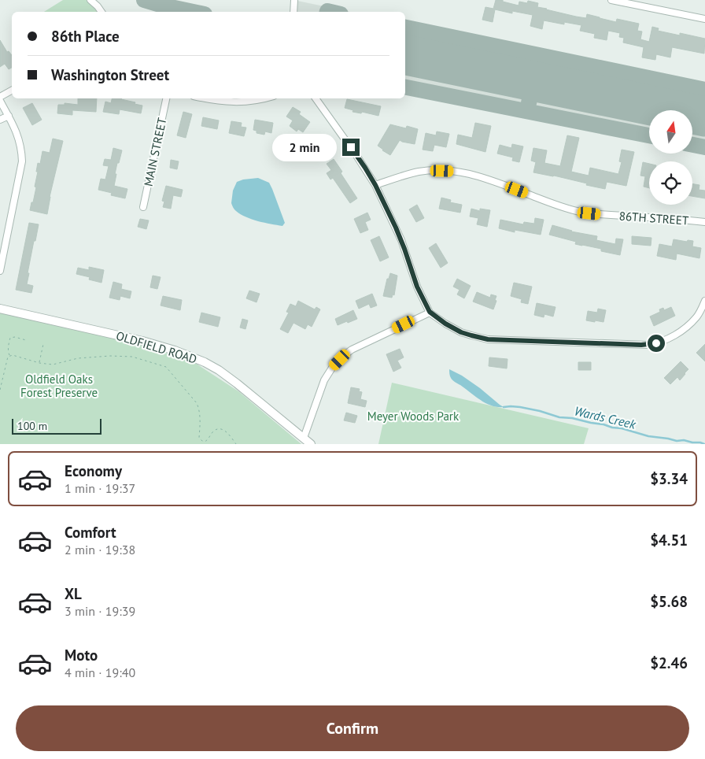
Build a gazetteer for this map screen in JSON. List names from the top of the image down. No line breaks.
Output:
{"streets":{"street":["MAIN STREET","86TH STREET","OLDFIELD ROAD"]},"water":["Wards Creek"],"parks":["Oldfield Oaks Forest Preserve","Meyer Woods Park"],"scale_bar":"100 m","north":"top","page":{"banner":["86th Place","Washington Street"],"bubble":"2 min","scale":"100 m","list":[{"name":"Economy","note":"1 min · 19:37","value":"$3.34"},{"name":"Comfort","note":"2 min · 19:38","value":"$4.51"},{"name":"XL","note":"3 min · 19:39","value":"$5.68"},{"name":"Moto","note":"4 min · 19:40","value":"$2.46"}],"buttons":"Confirm"}}
